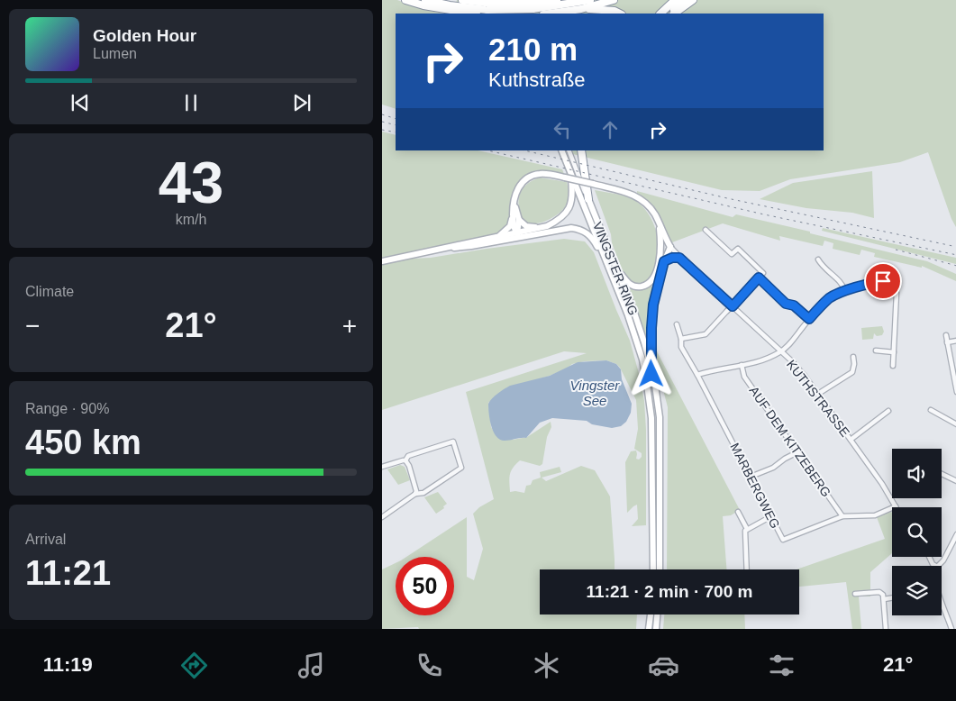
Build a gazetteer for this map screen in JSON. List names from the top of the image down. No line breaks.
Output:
{"streets":{"main road":["VINGSTER RING","KUTHSTRASSE"],"street":["AUF DEM KITZEBERG","MARBERGWEG"]},"crossings":[["KUTHSTRASSE","MARBERGWEG"],["AUF DEM KITZEBERG","MARBERGWEG"]],"water":["Vingster See"],"page":{"turn":["210 m","Kuthstraße"],"song":["Golden Hour","Lumen"],"tile":[["43","km/h"],"Climate",["Range · 90%","450 km"],["Arrival","11:21"]],"heat":["−","21°","+"],"limit":"50","trip":"11:21 · 2 min · 700 m","tabs":["11:19","21°"]}}
